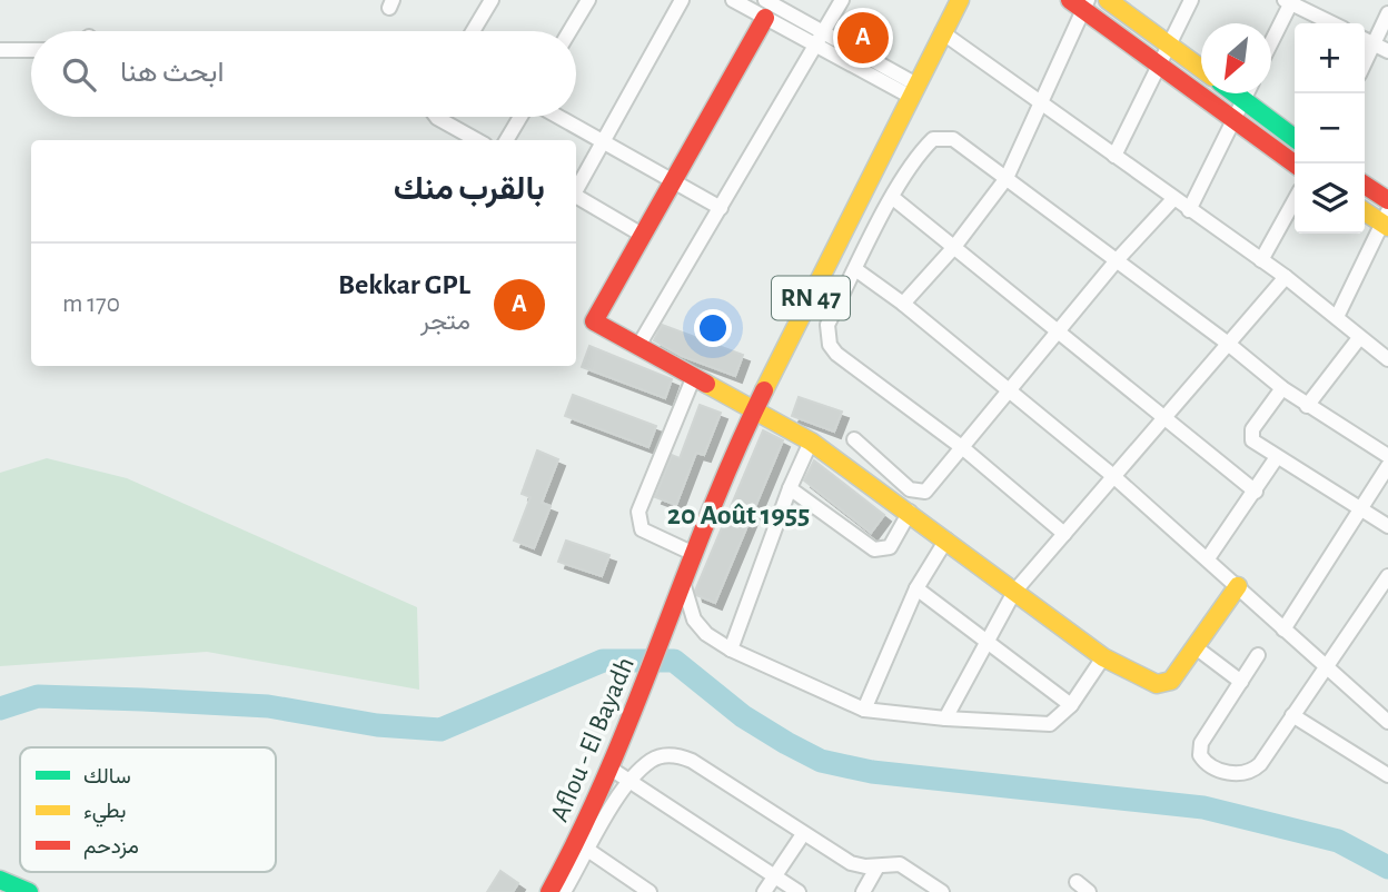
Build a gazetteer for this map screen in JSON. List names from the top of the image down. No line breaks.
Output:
{"streets":{"main road":["RN 47","Aflou - El Bayadh"]},"crossings":[["RN 47","Aflou - El Bayadh"]],"districts":["20 Août 1955"],"legend":["سالك","بطيء","مزدحم"],"north":"bottom left","page":{"pins":"A","map_buttons":["+","−"],"search":"ابحث هنا","heading":"بالقرب منك","list":[{"mark":"A","name":"Bekkar GPL","note":"متجر","value":"170 m"}]}}
